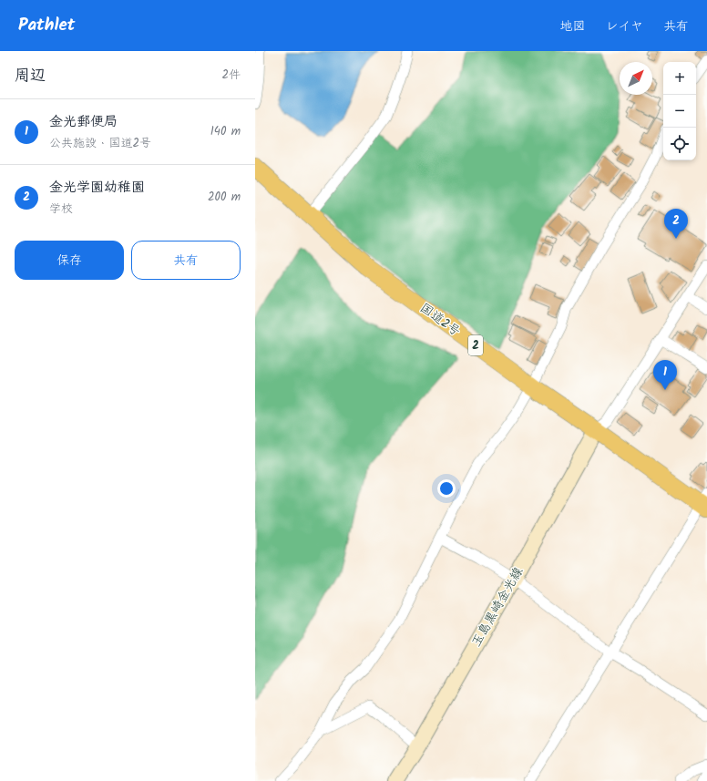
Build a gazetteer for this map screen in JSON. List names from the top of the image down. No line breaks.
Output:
{"streets":{"highway":["国道2号","2"],"main road":["玉島黒崎金光線"]},"crossings":[["国道2号","玉島黒崎金光線"]],"north":"top right","page":{"header":"Pathlet","nav":["地図","レイヤ","共有"],"heading":["周辺","2件"],"map_buttons":["+","−"],"list":[{"mark":"1","name":"金光郵便局","note":"公共施設 · 国道2号","value":"140 m"},{"mark":"2","name":"金光学園幼稚園","note":"学校","value":"200 m"}],"pins":["2","1"],"buttons":["保存","共有"]}}
